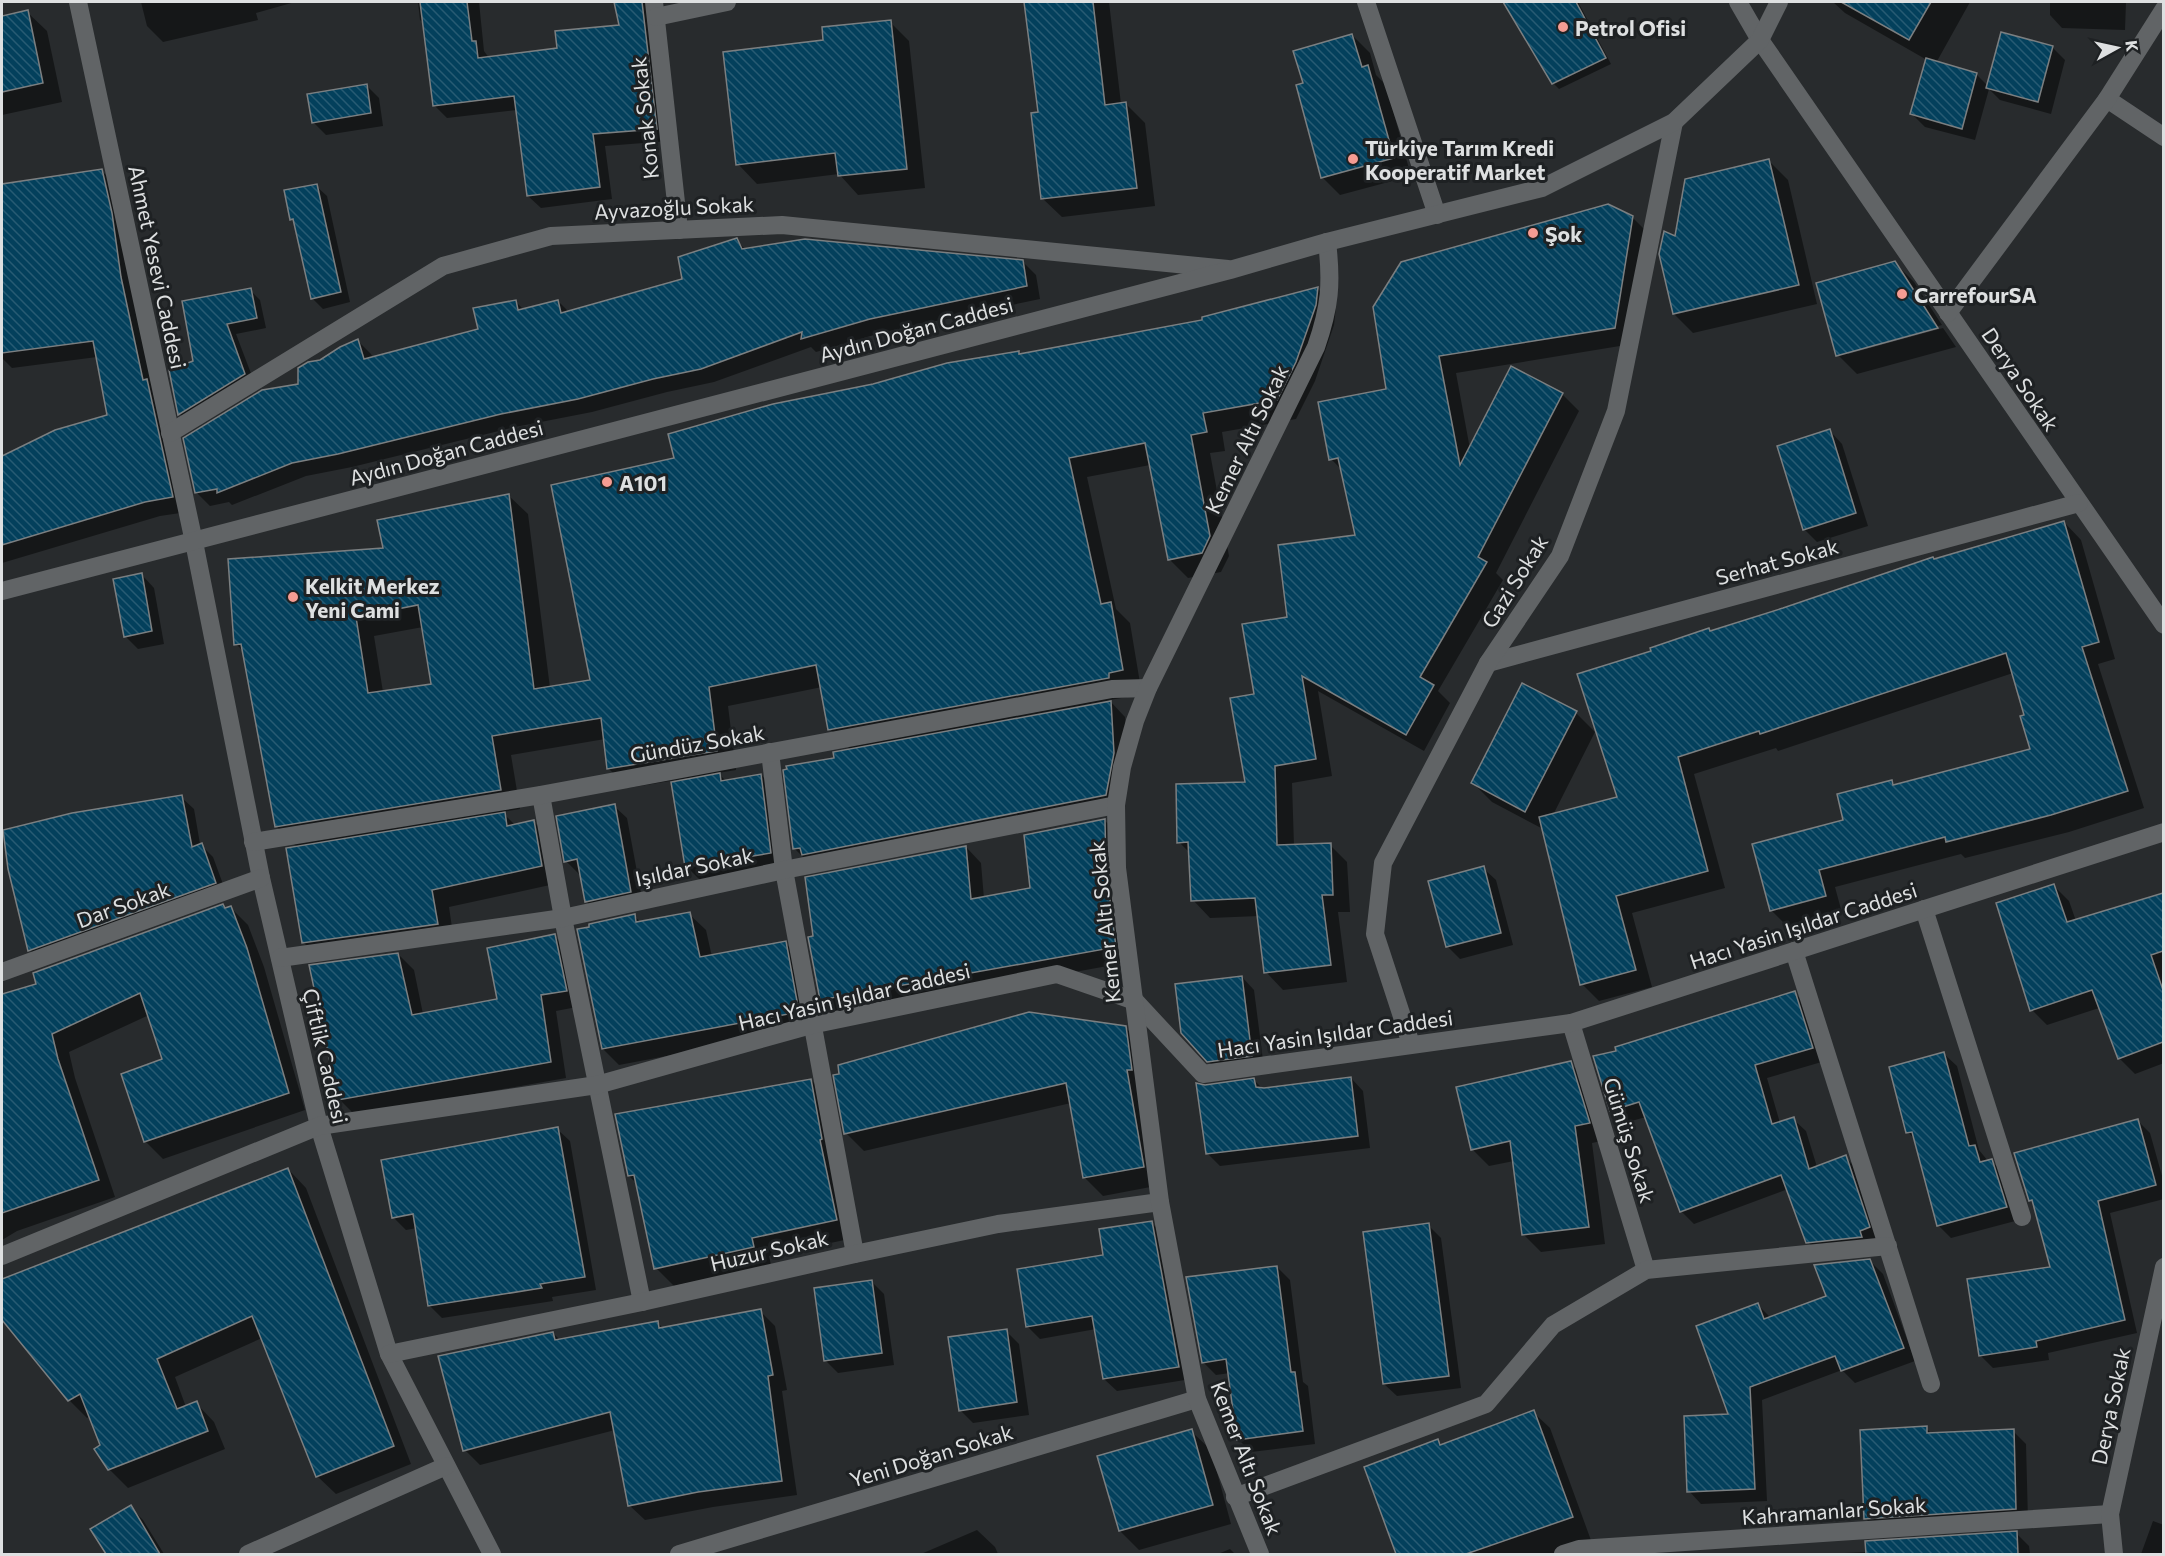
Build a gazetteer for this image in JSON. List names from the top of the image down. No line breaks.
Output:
{"streets":{"street":["Konak Sokak","Ayvazoğlu Sokak","Ahmet Yesevi Caddesi","Aydın Doğan Caddesi","Derya Sokak","Kemer Altı Sokak","Serhat Sokak","Gazi Sokak","Gündüz Sokak","Işıldar Sokak","Dar Sokak","Hacı Yasin Işıldar Caddesi","Çiftlik Caddesi","Gümüş Sokak","Huzur Sokak","Yeni Doğan Sokak","Kahramanlar Sokak"]},"crossings":[["Konak Sokak","Ayvazoğlu Sokak"],["Ayvazoğlu Sokak","Ahmet Yesevi Caddesi"],["Ayvazoğlu Sokak","Aydın Doğan Caddesi"],["Ahmet Yesevi Caddesi","Aydın Doğan Caddesi"],["Ahmet Yesevi Caddesi","Çiftlik Caddesi"],["Aydın Doğan Caddesi","Derya Sokak"],["Aydın Doğan Caddesi","Kemer Altı Sokak"],["Aydın Doğan Caddesi","Gazi Sokak"],["Aydın Doğan Caddesi","Çiftlik Caddesi"],["Derya Sokak","Serhat Sokak"],["Derya Sokak","Kahramanlar Sokak"],["Kemer Altı Sokak","Gündüz Sokak"],["Kemer Altı Sokak","Işıldar Sokak"],["Kemer Altı Sokak","Hacı Yasin Işıldar Caddesi"],["Kemer Altı Sokak","Huzur Sokak"],["Kemer Altı Sokak","Yeni Doğan Sokak"],["Serhat Sokak","Gazi Sokak"],["Gazi Sokak","Hacı Yasin Işıldar Caddesi"],["Gündüz Sokak","Çiftlik Caddesi"],["Işıldar Sokak","Çiftlik Caddesi"],["Dar Sokak","Çiftlik Caddesi"],["Hacı Yasin Işıldar Caddesi","Çiftlik Caddesi"],["Hacı Yasin Işıldar Caddesi","Gümüş Sokak"],["Çiftlik Caddesi","Huzur Sokak"]],"places":["Petrol Ofisi","Türkiye Tarım Kredi Kooperatif Market","Şok","CarrefourSA","A101","Kelkit Merkez Yeni Cami"],"north":"right"}
